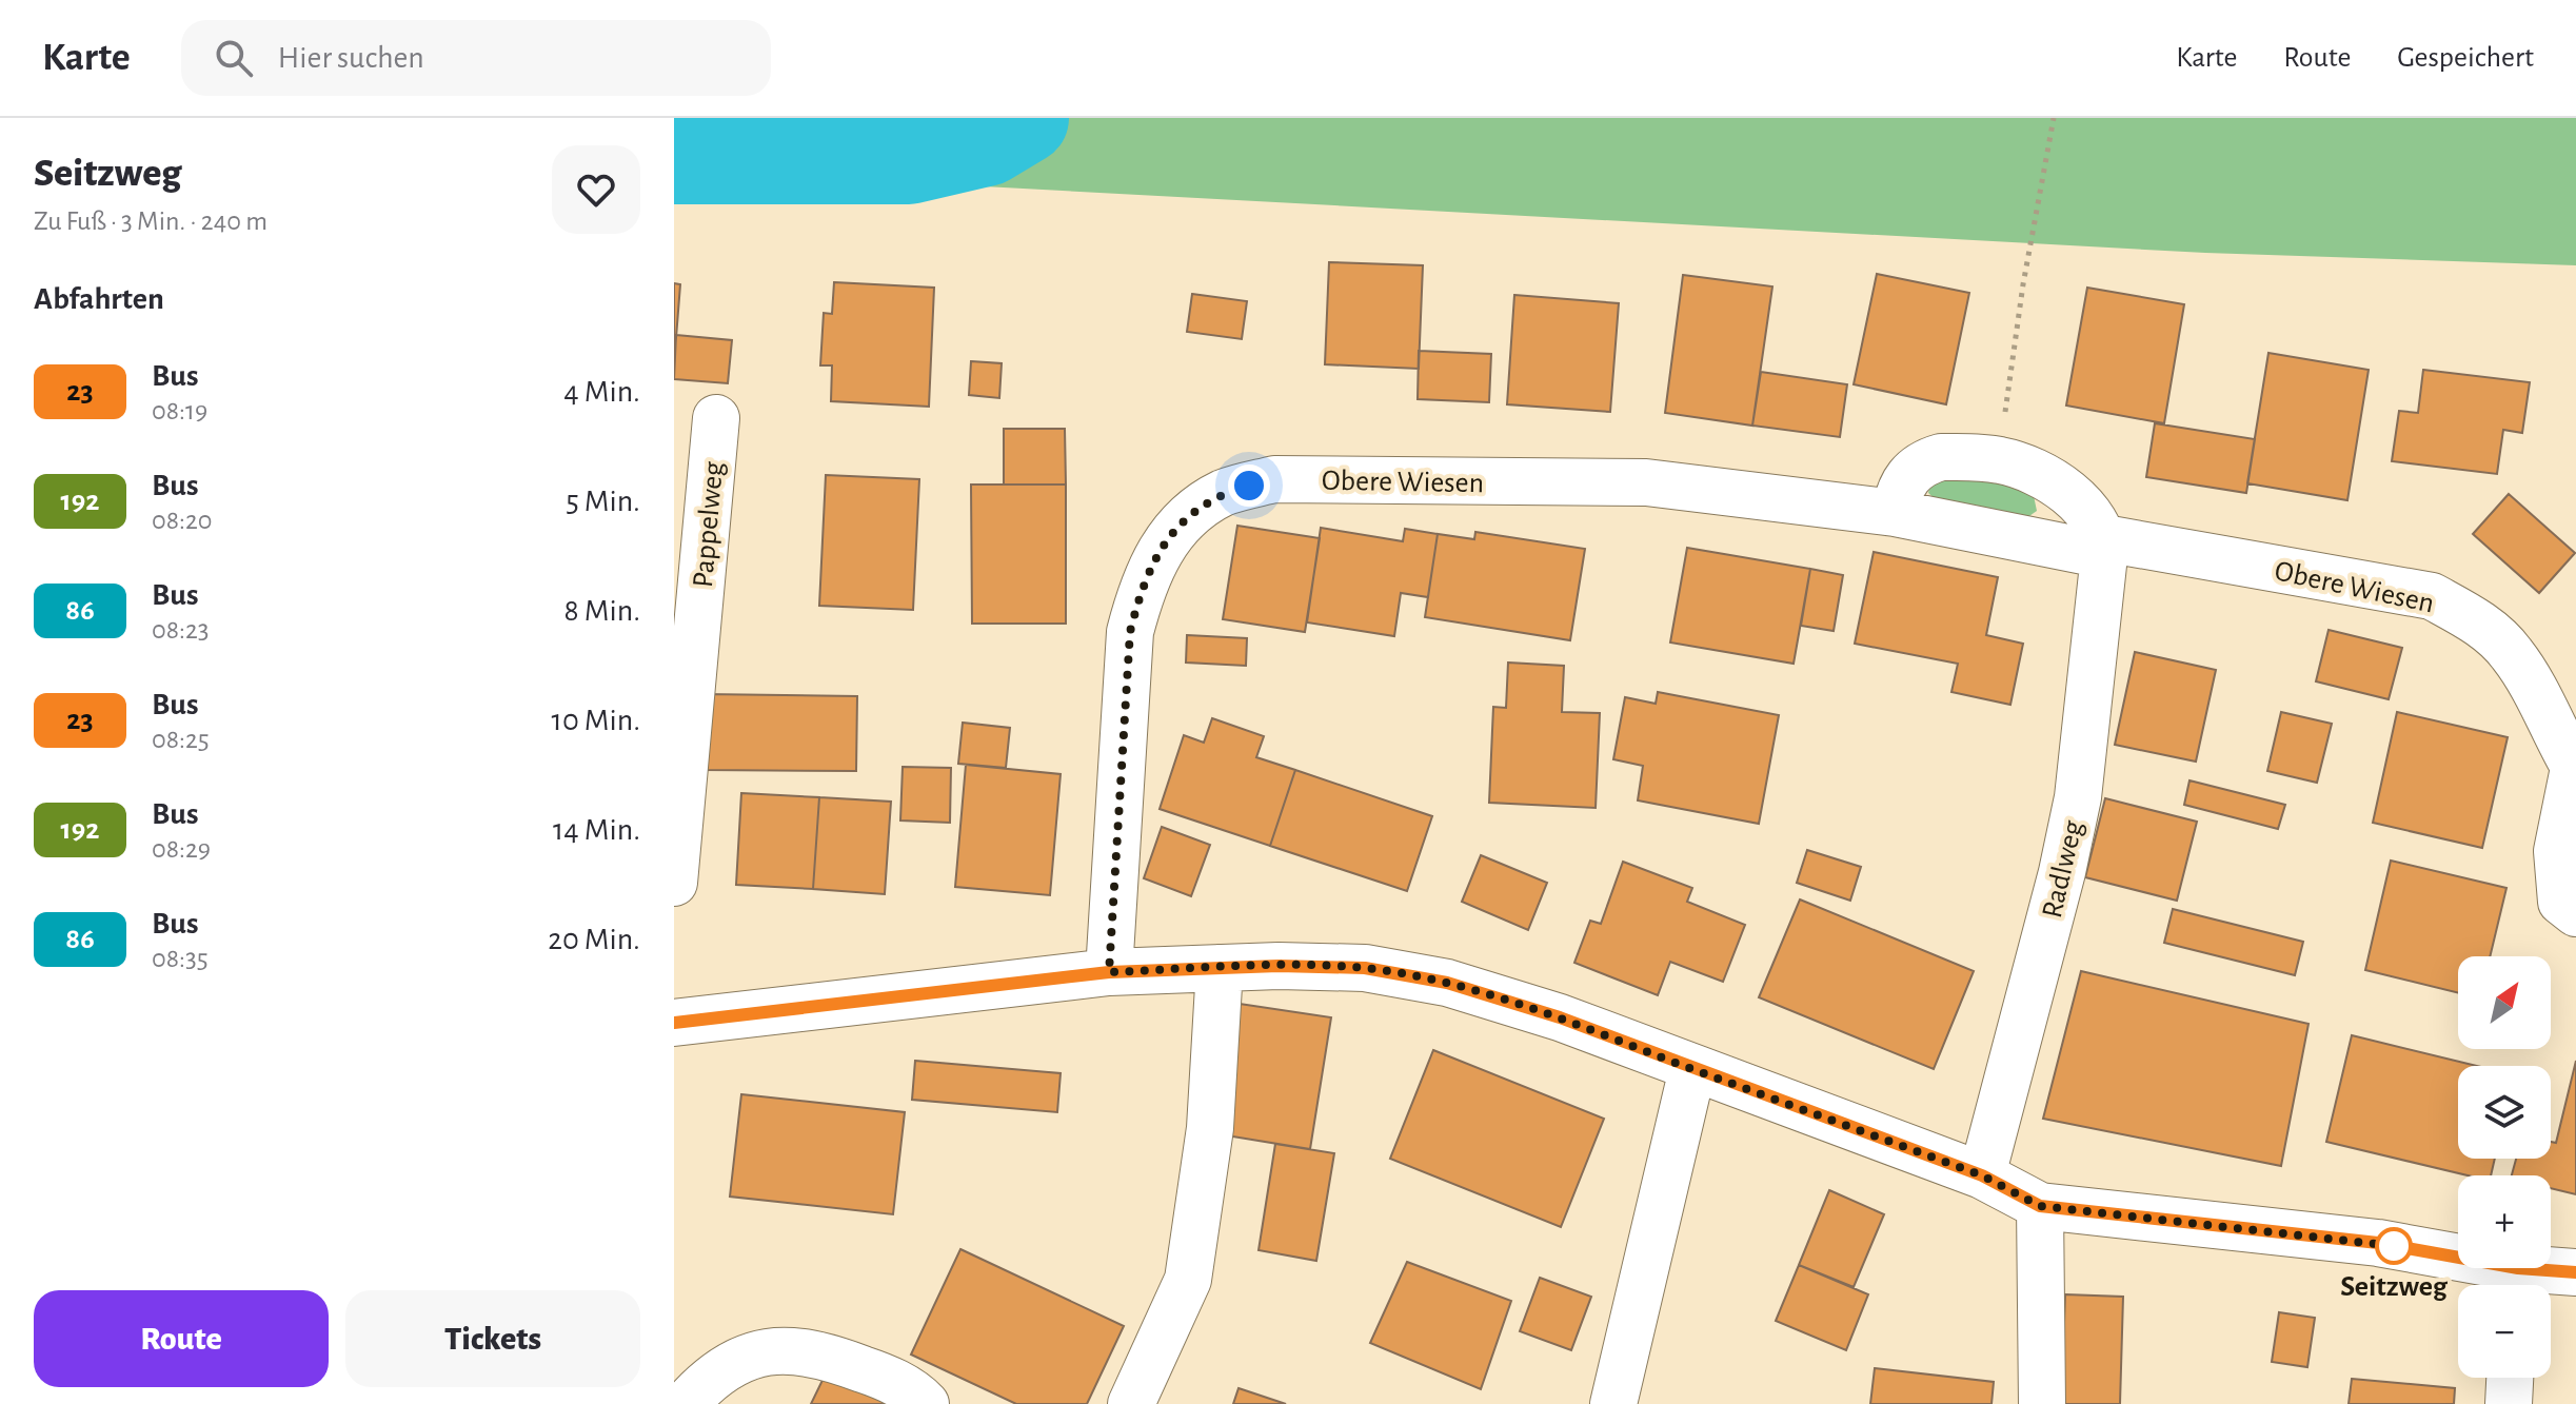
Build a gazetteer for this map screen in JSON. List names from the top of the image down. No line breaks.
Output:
{"streets":{"street":["Obere Wiesen","Pappelweg","Radlweg"]},"crossings":[["Obere Wiesen","Radlweg"]],"places":["Seitzweg"],"lines":["bus line 23"],"north":"top right","page":{"header":"Karte","search":"Hier suchen","nav":["Karte","Route","Gespeichert"],"heading":[["Seitzweg","Zu Fuß · 3 Min. · 240 m"],"Abfahrten"],"list":[{"mark":"23","name":"Bus","note":"08:19","value":"4 Min."},{"mark":"192","name":"Bus","note":"08:20","value":"5 Min."},{"mark":"86","name":"Bus","note":"08:23","value":"8 Min."},{"mark":"23","name":"Bus","note":"08:25","value":"10 Min."},{"mark":"192","name":"Bus","note":"08:29","value":"14 Min."},{"mark":"86","name":"Bus","note":"08:35","value":"20 Min."}],"map_buttons":["+","−"],"buttons":["Route","Tickets"]}}
